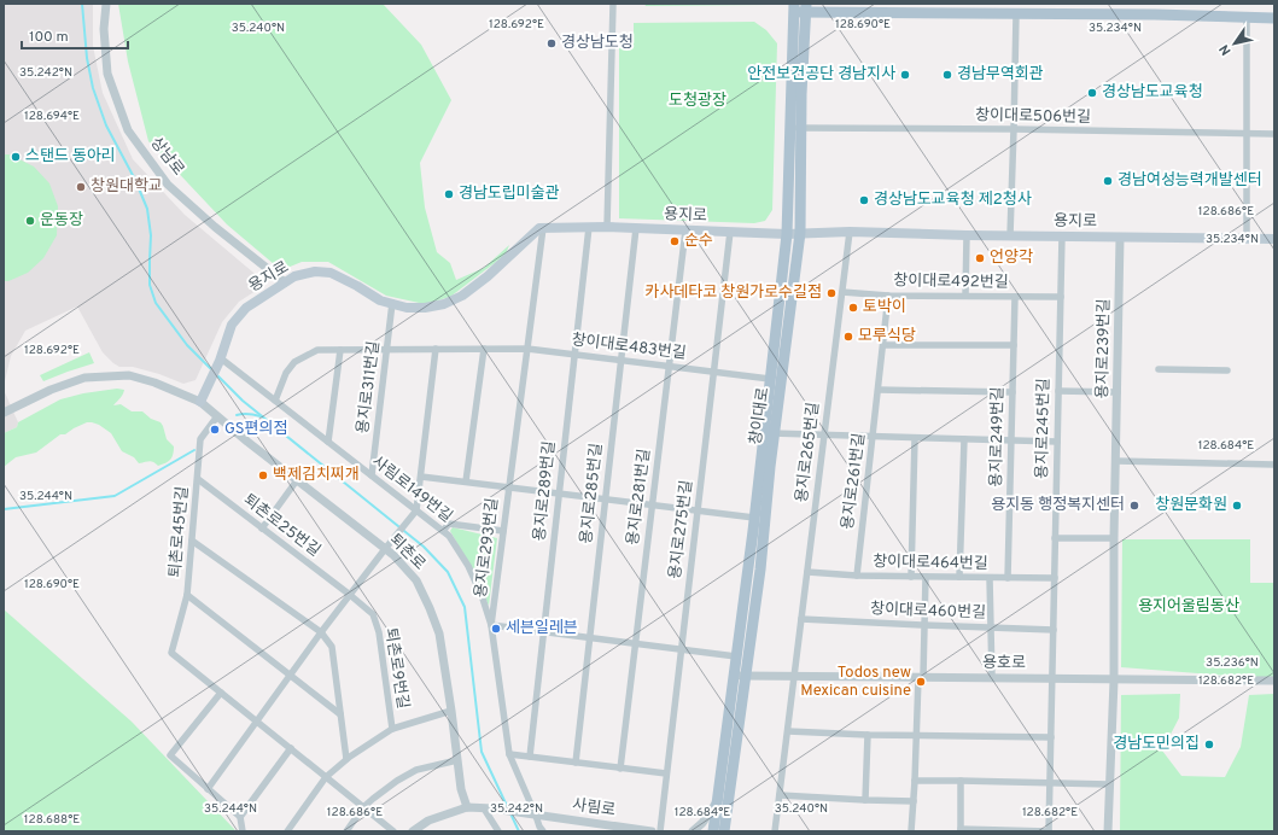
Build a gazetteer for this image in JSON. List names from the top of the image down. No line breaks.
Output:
{"streets":{"main road":["용지로","창이대로"],"street":["창이대로506번길","상남로","창이대로492번길","창이대로483번길","용지로239번길","용지로311번길","용지로245번길","용지로249번길","용지로265번길","용지로261번길","사림로149번길","용지로289번길","용지로285번길","용지로281번길","퇴촌로25번길","용지로275번길","퇴촌로45번길","용지로293번길","퇴촌로","창이대로464번길","창이대로460번길","용호로","퇴촌로9번길","사림로"]},"crossings":[["창이대로506번길","창이대로"],["상남로","용지로"],["용지로","용지로239번길"],["용지로","용지로311번길"],["용지로","창이대로"],["용지로","용지로245번길"],["용지로","용지로265번길"],["용지로","사림로149번길"],["용지로","용지로289번길"],["용지로","용지로285번길"],["용지로","용지로281번길"],["용지로","용지로275번길"],["용지로","용지로293번길"],["용지로","퇴촌로"],["창이대로492번길","용지로245번길"],["창이대로492번길","용지로249번길"],["창이대로492번길","용지로265번길"],["창이대로492번길","용지로261번길"],["창이대로483번길","용지로311번길"],["창이대로483번길","창이대로"],["창이대로483번길","사림로149번길"],["창이대로483번길","용지로289번길"],["창이대로483번길","용지로285번길"],["창이대로483번길","용지로281번길"],["창이대로483번길","용지로275번길"],["창이대로483번길","용지로293번길"],["용지로239번길","용호로"],["용지로311번길","사림로149번길"],["창이대로","용호로"],["용지로245번길","창이대로464번길"],["용지로245번길","창이대로460번길"],["용지로245번길","용호로"],["용지로249번길","창이대로464번길"],["용지로265번길","창이대로464번길"],["용지로265번길","창이대로460번길"],["용지로265번길","용호로"],["용지로261번길","창이대로464번길"],["사림로149번길","용지로293번길"],["사림로149번길","사림로"],["퇴촌로25번길","퇴촌로45번길"],["퇴촌로25번길","퇴촌로9번길"],["퇴촌로45번길","퇴촌로"],["퇴촌로","퇴촌로9번길"]],"parks":["도청광장","용지어울림동산"],"places":["경상남도청","안전보건공단 경남지사","경남무역회관","경상남도교육청","스탠드 동아리","경남여성능력개발센터","창원대학교","경남도립미술관","경상남도교육청 제2청사","운동장","순수","언양각","카사데타코 창원가로수길점","토박이","모루식당","GS편의점","백제김치찌개","용지동 행정복지센터","창원문화원","세븐일레븐","Todos new Mexican cuisine","경남도민의집"],"scale_bar":"100 m","north":"bottom left","coordinates":["128.692°E","128.690°E","35.240°N","35.234°N","35.242°N","128.694°E","128.686°E","128.684°E","35.244°N","35.236°N","128.682°E","128.688°E"]}
